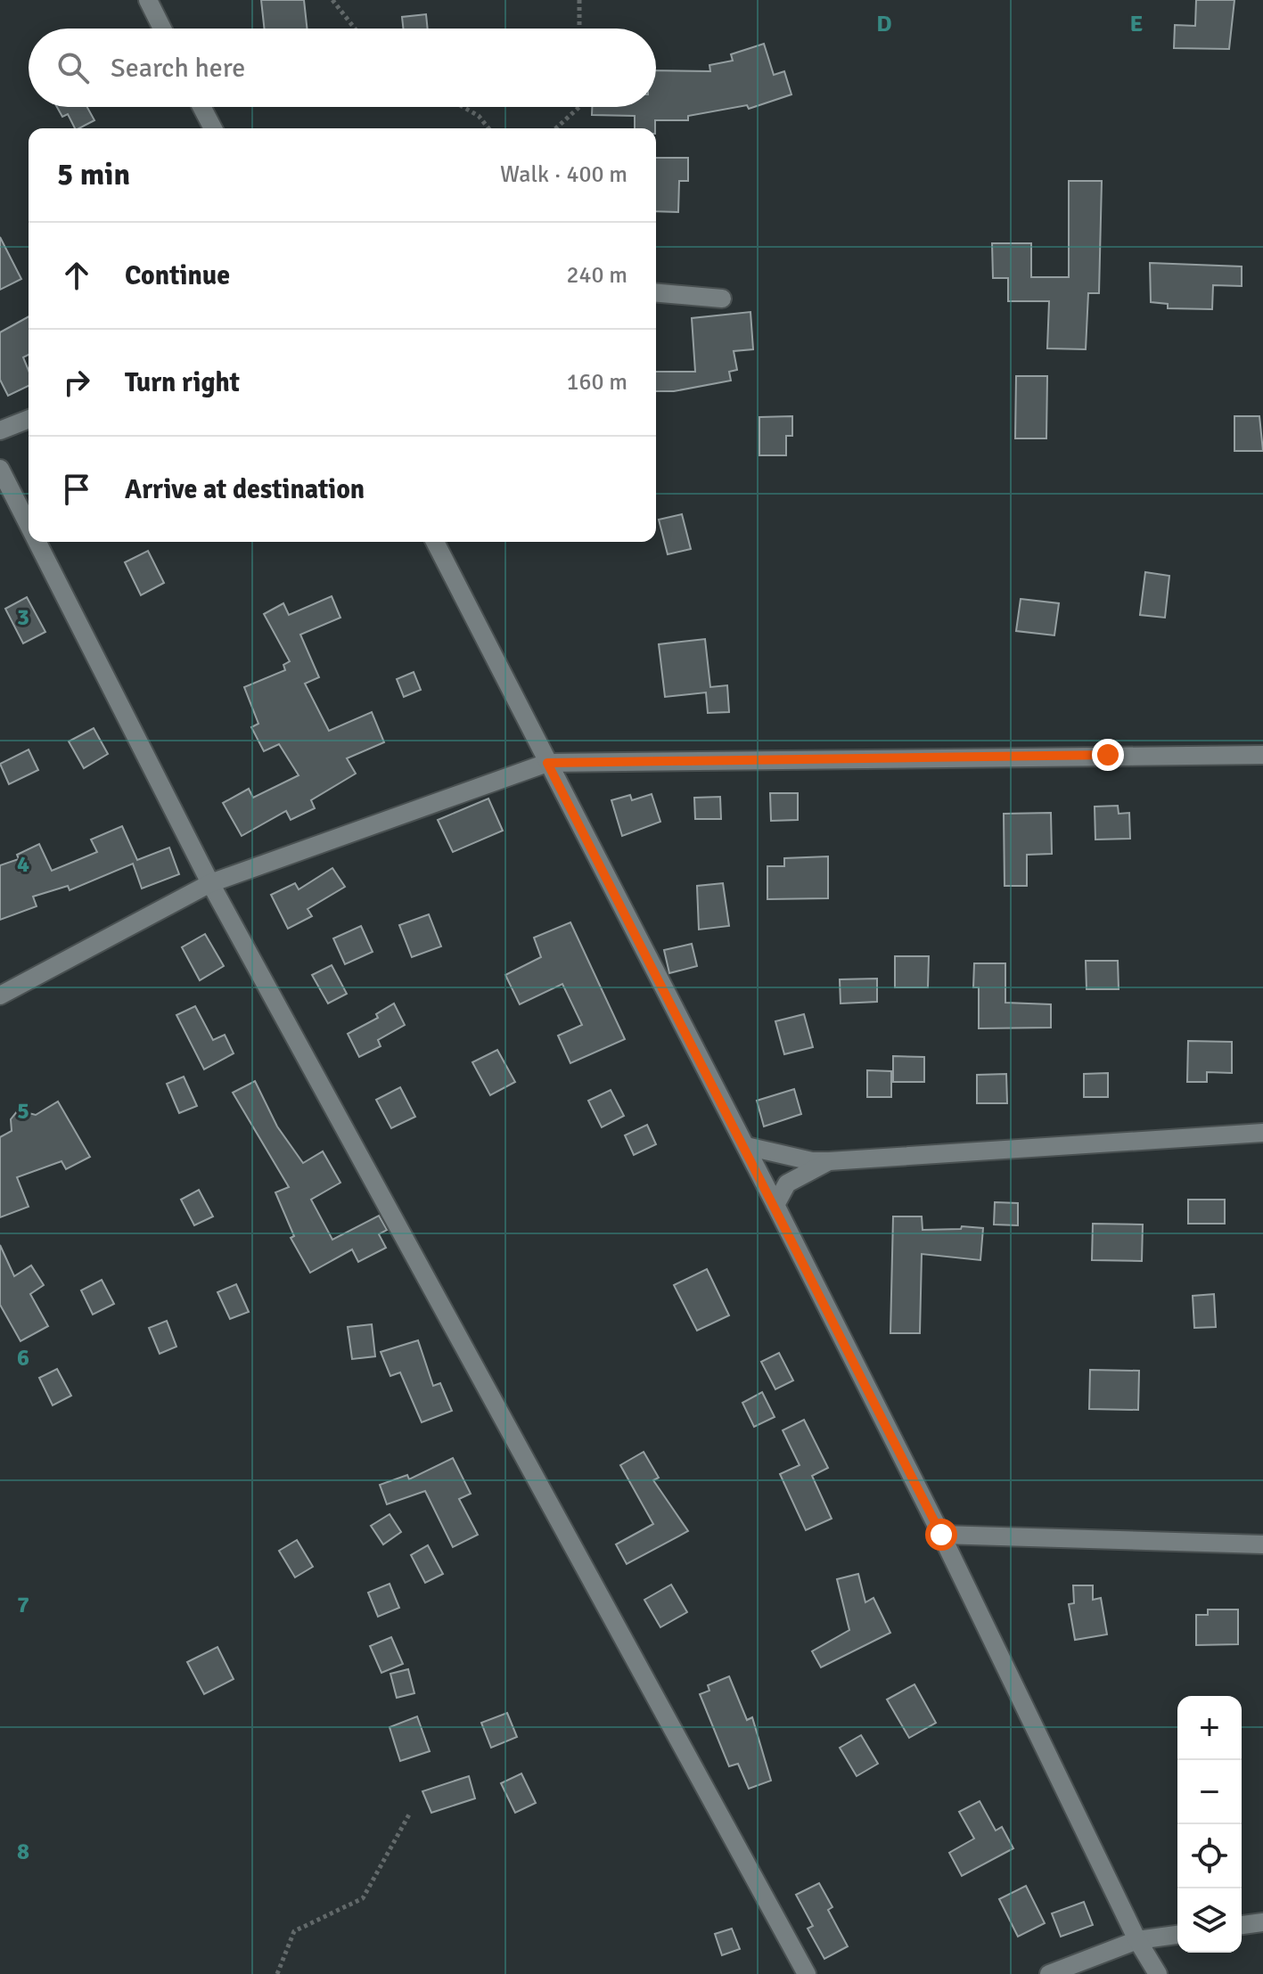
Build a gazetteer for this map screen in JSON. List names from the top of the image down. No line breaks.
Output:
{"page":{"search":"Search here","heading":["5 min","Walk · 400 m"],"list":[["Continue","240 m"],["Turn right","160 m"],"Arrive at destination"],"map_buttons":["+","−"]},"grid":{"columns":["D","E"],"rows":["3","4","5","6","7","8"]}}
